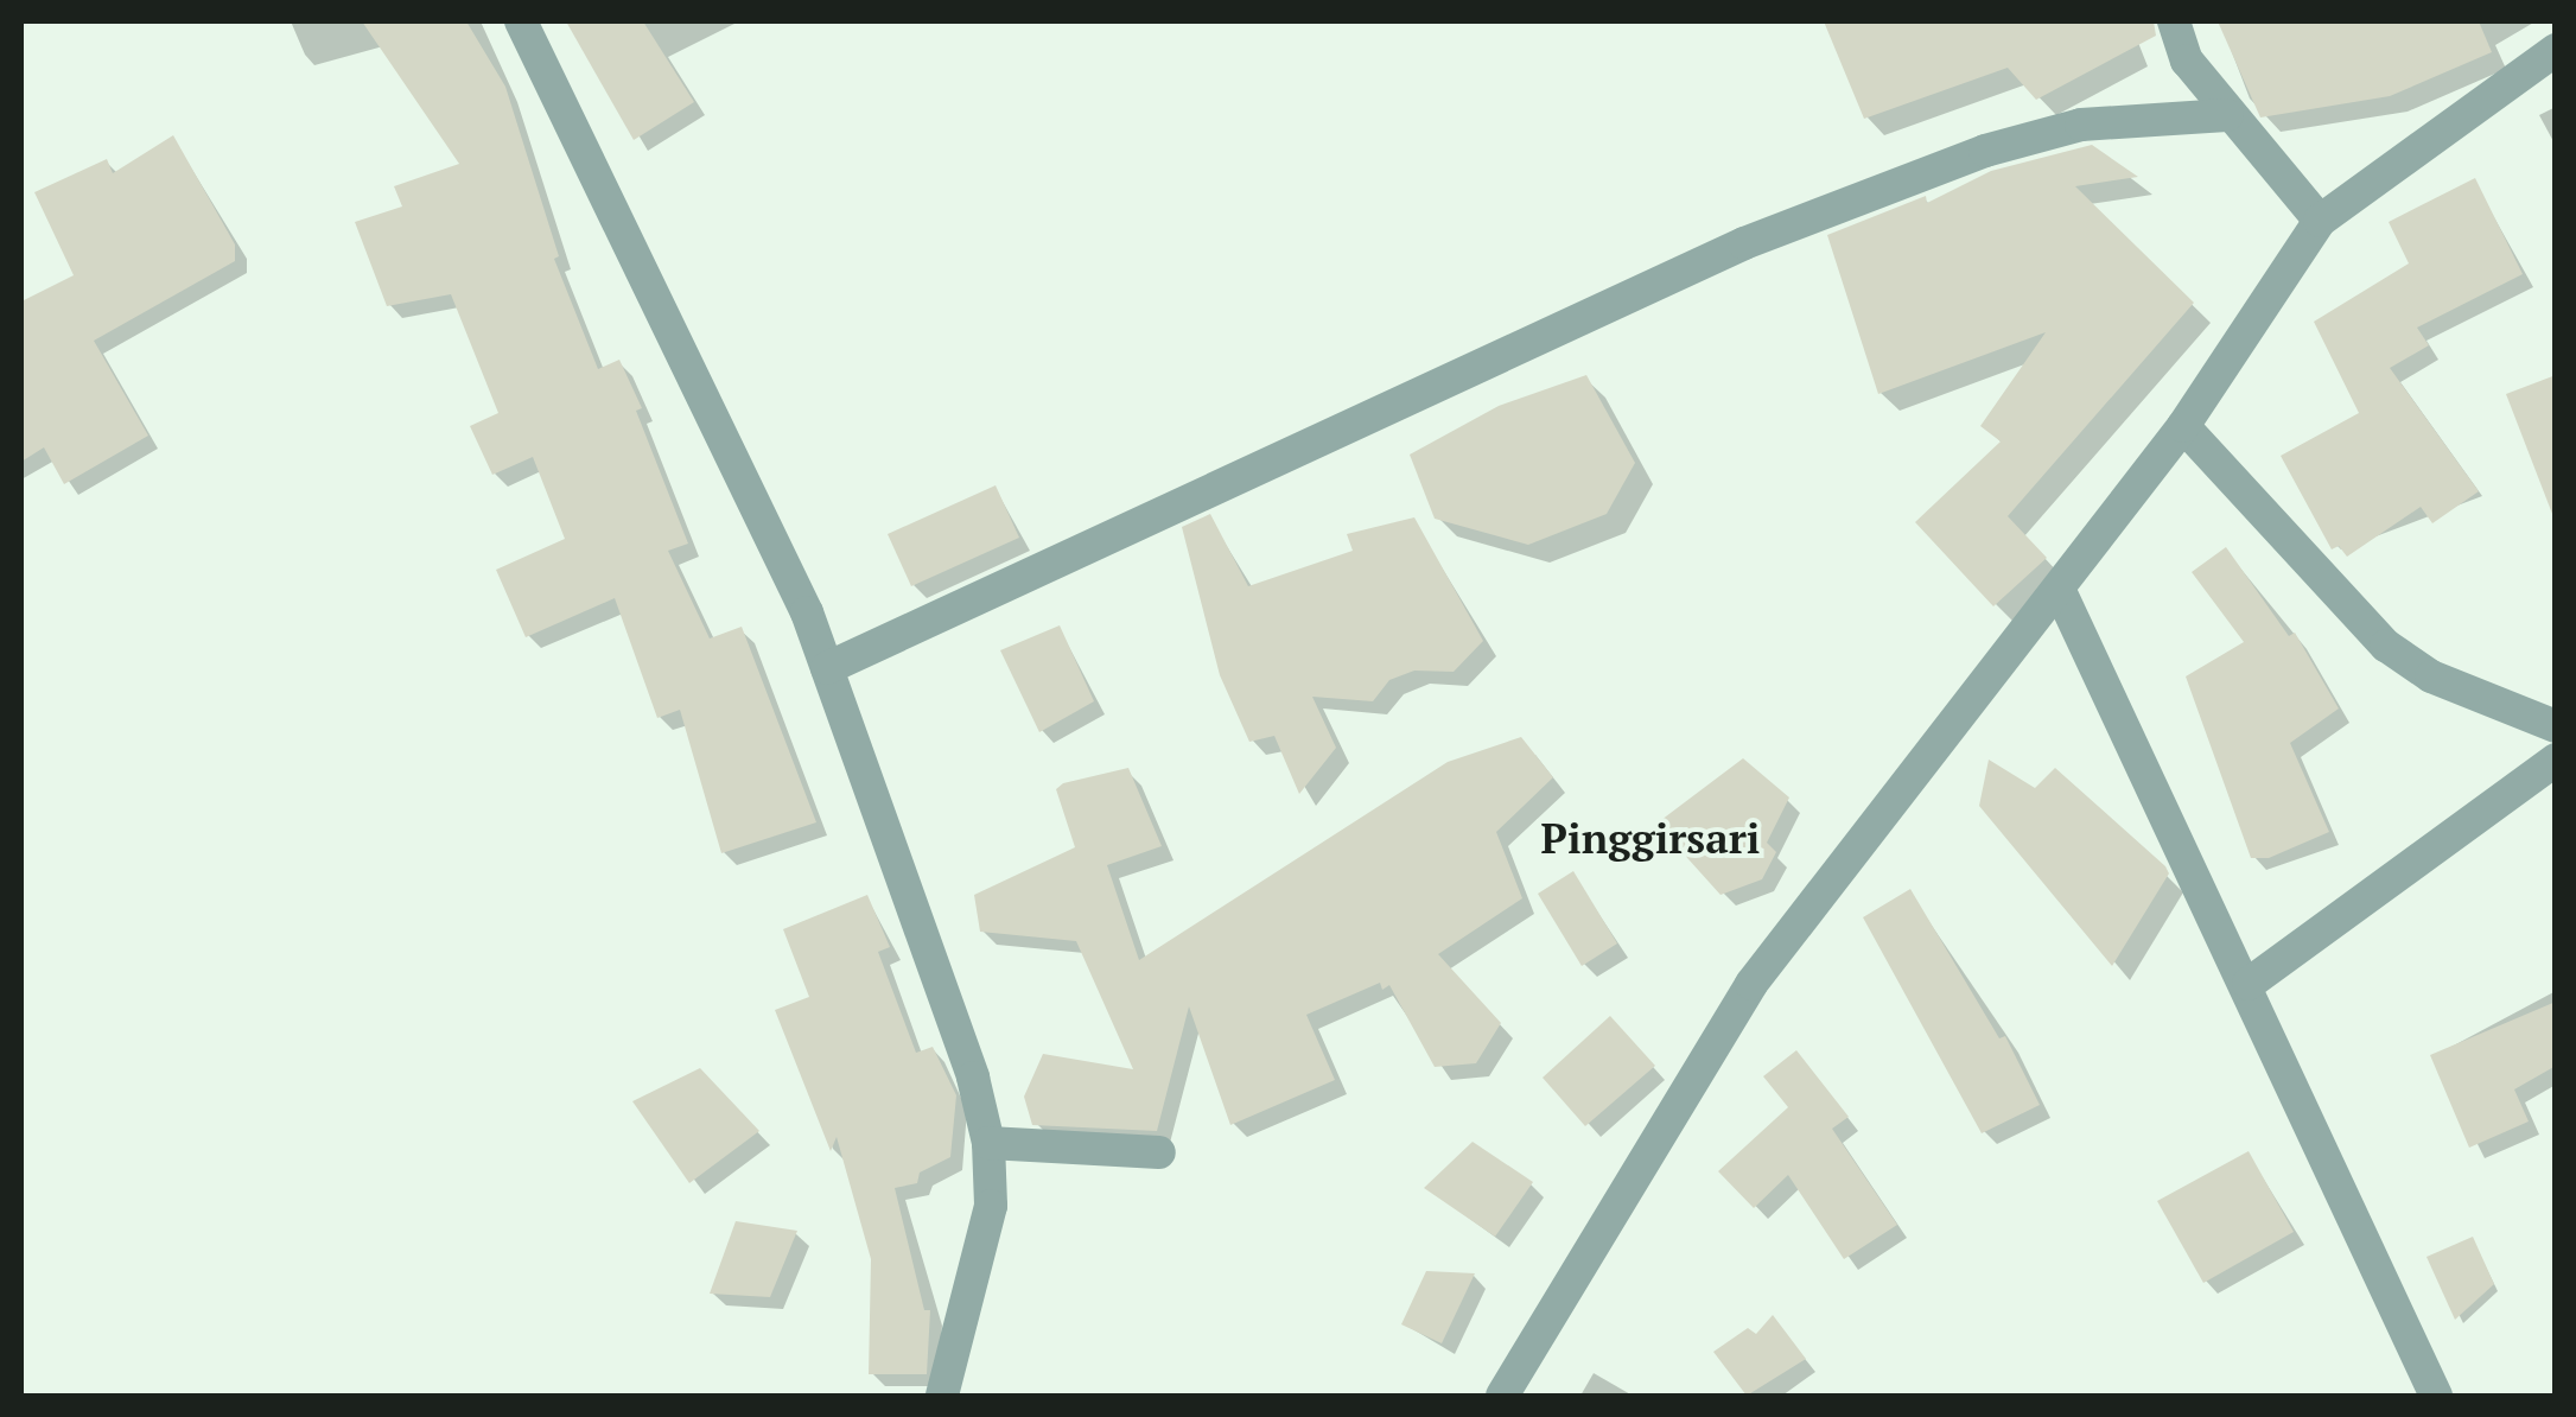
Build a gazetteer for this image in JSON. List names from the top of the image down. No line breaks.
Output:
{"districts":["Pinggirsari"]}
